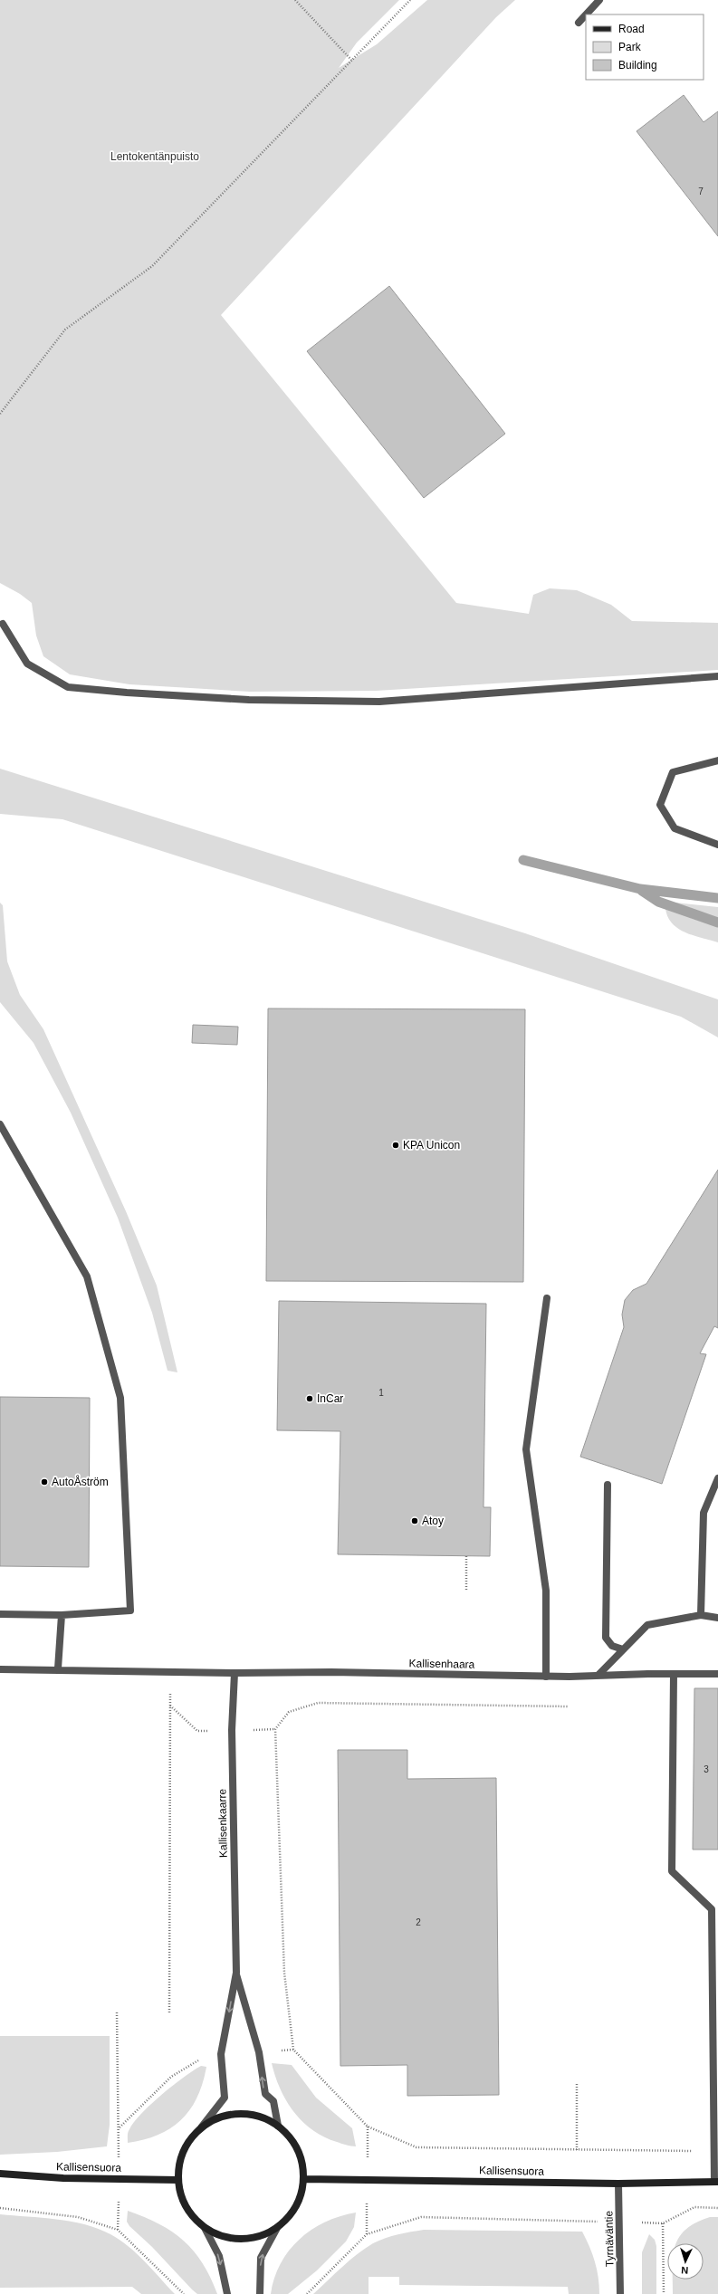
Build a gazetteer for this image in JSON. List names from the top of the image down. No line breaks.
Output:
{"streets":{"street":["Kallisenhaara","Kallisenkaarre","Kallisensuora","Tyrnäväntie"]},"crossings":[["Kallisenhaara","Kallisenkaarre"],["Kallisenkaarre","Kallisensuora"],["Kallisensuora","Tyrnäväntie"]],"parks":["Lentokentänpuisto"],"places":["KPA Unicon","InCar","AutoÅström","Atoy"],"house_numbers":["7","1","3","2"],"legend":["Road","Park","Building"],"north":"bottom"}
